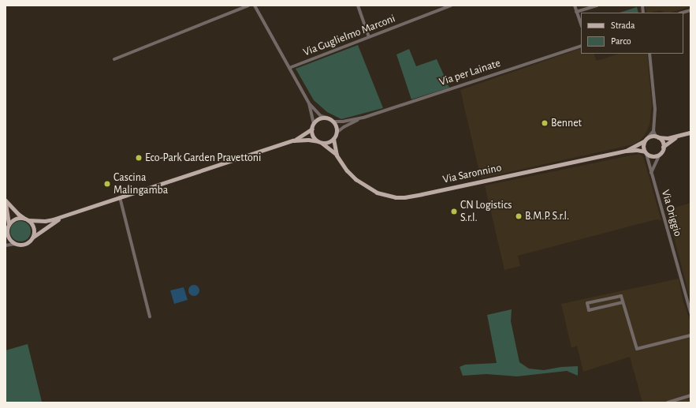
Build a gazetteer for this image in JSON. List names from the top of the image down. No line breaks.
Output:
{"streets":{"main road":["Via Saronnino"],"street":["Via Guglielmo Marconi","Via per Lainate","Via Origgio"]},"crossings":[["Via per Lainate","Via Saronnino"],["Via Saronnino","Via Origgio"]],"places":["Bennet","Eco-Park Garden Pravettoni","Cascina Malingamba","CN Logistics S.r.l.","B.M.P. S.r.l."],"legend":["Strada","Parco"]}
